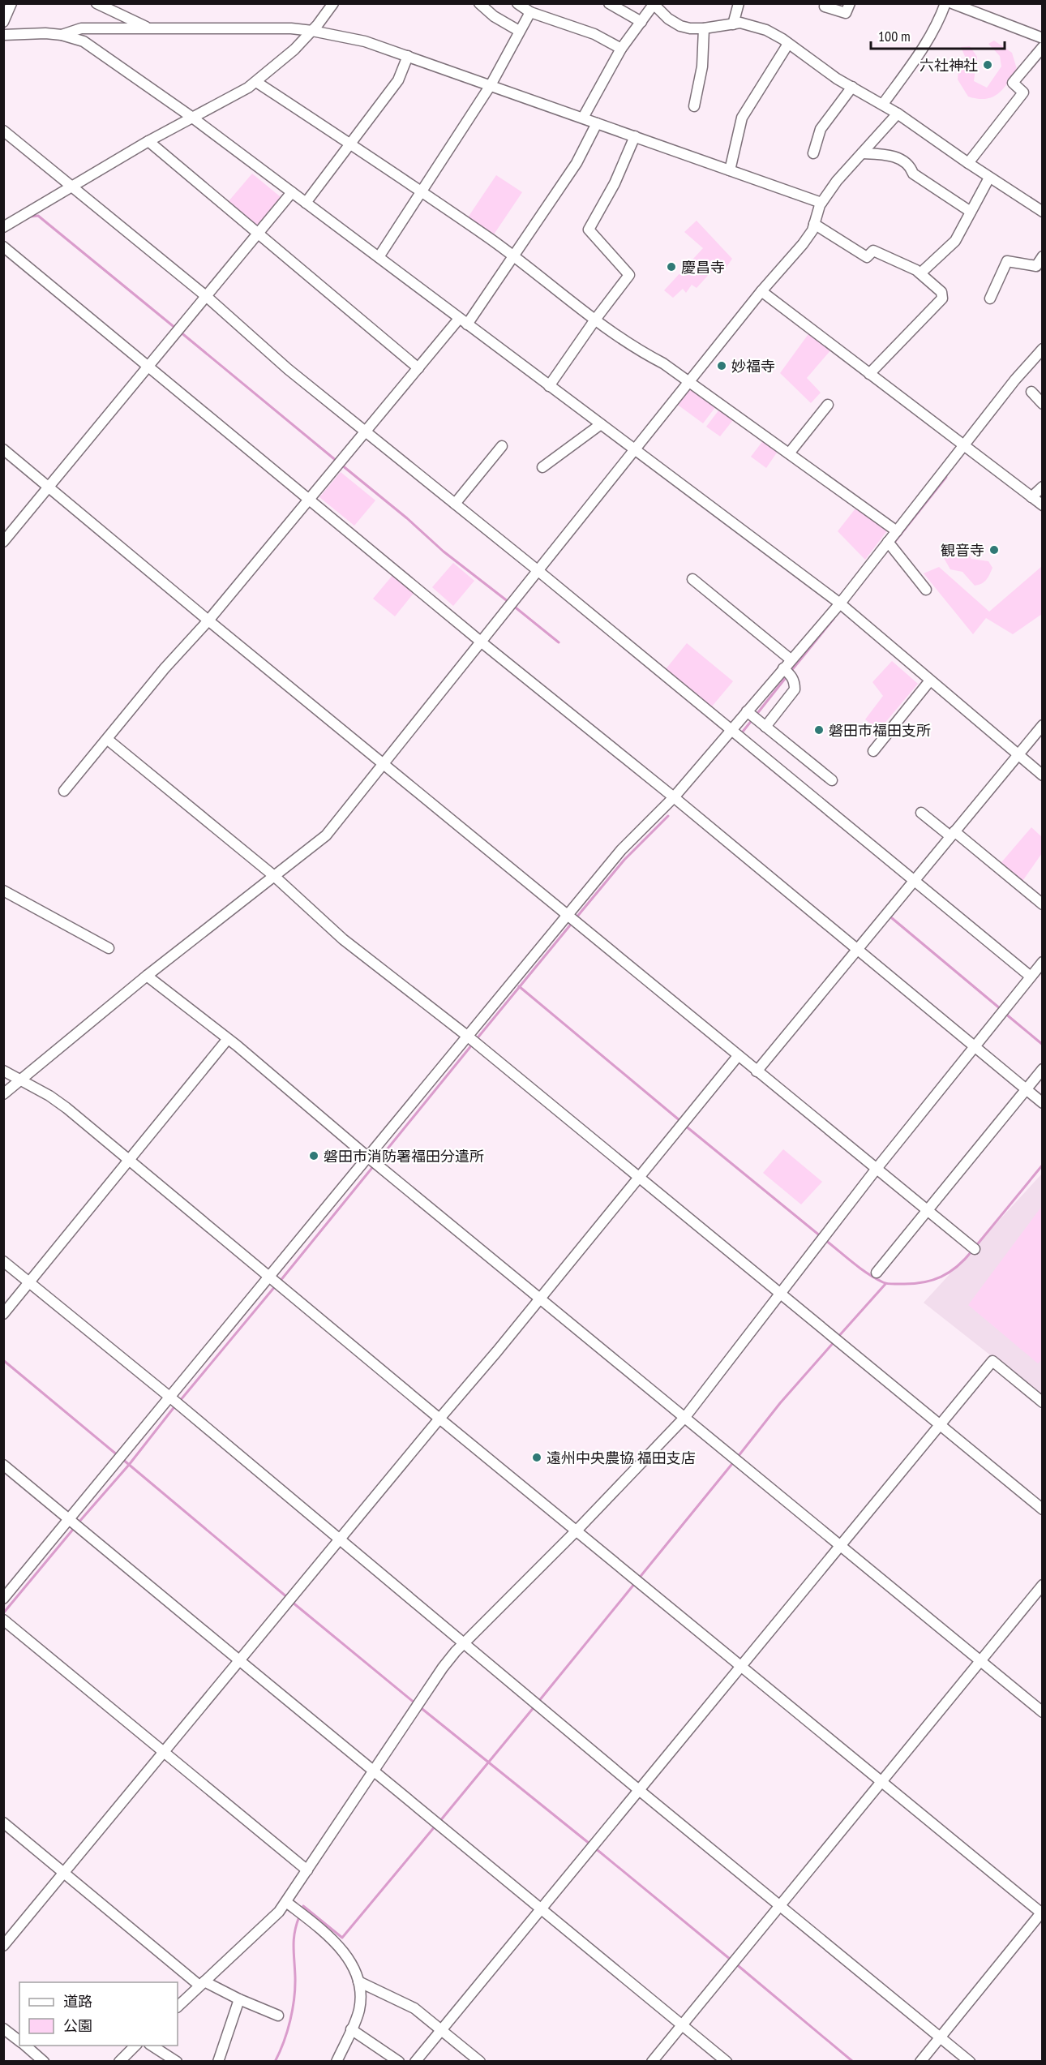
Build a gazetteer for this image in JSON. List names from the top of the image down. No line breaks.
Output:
{"places":["六社神社","慶昌寺","妙福寺","観音寺","磐田市福田支所","磐田市消防署福田分遣所","遠州中央農協 福田支店"],"legend":["道路","公園"],"scale_bar":"100 m"}
